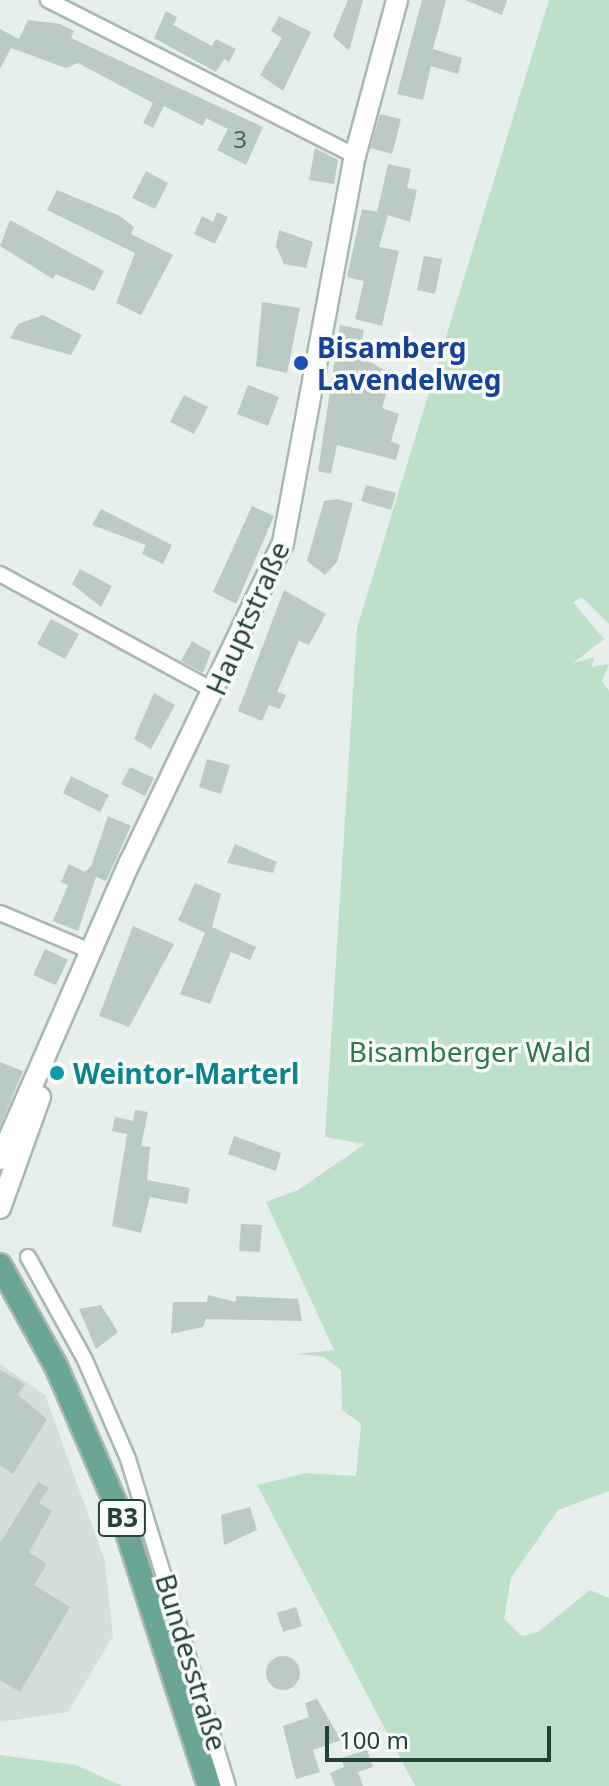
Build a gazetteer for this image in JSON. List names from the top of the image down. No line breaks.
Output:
{"streets":{"main road":["Hauptstraße","B3"],"street":["Bundesstraße"]},"parks":["Bisamberger Wald"],"places":["Bisamberg Lavendelweg","Weintor-Marterl"],"house_numbers":["3"],"scale_bar":"100 m"}
